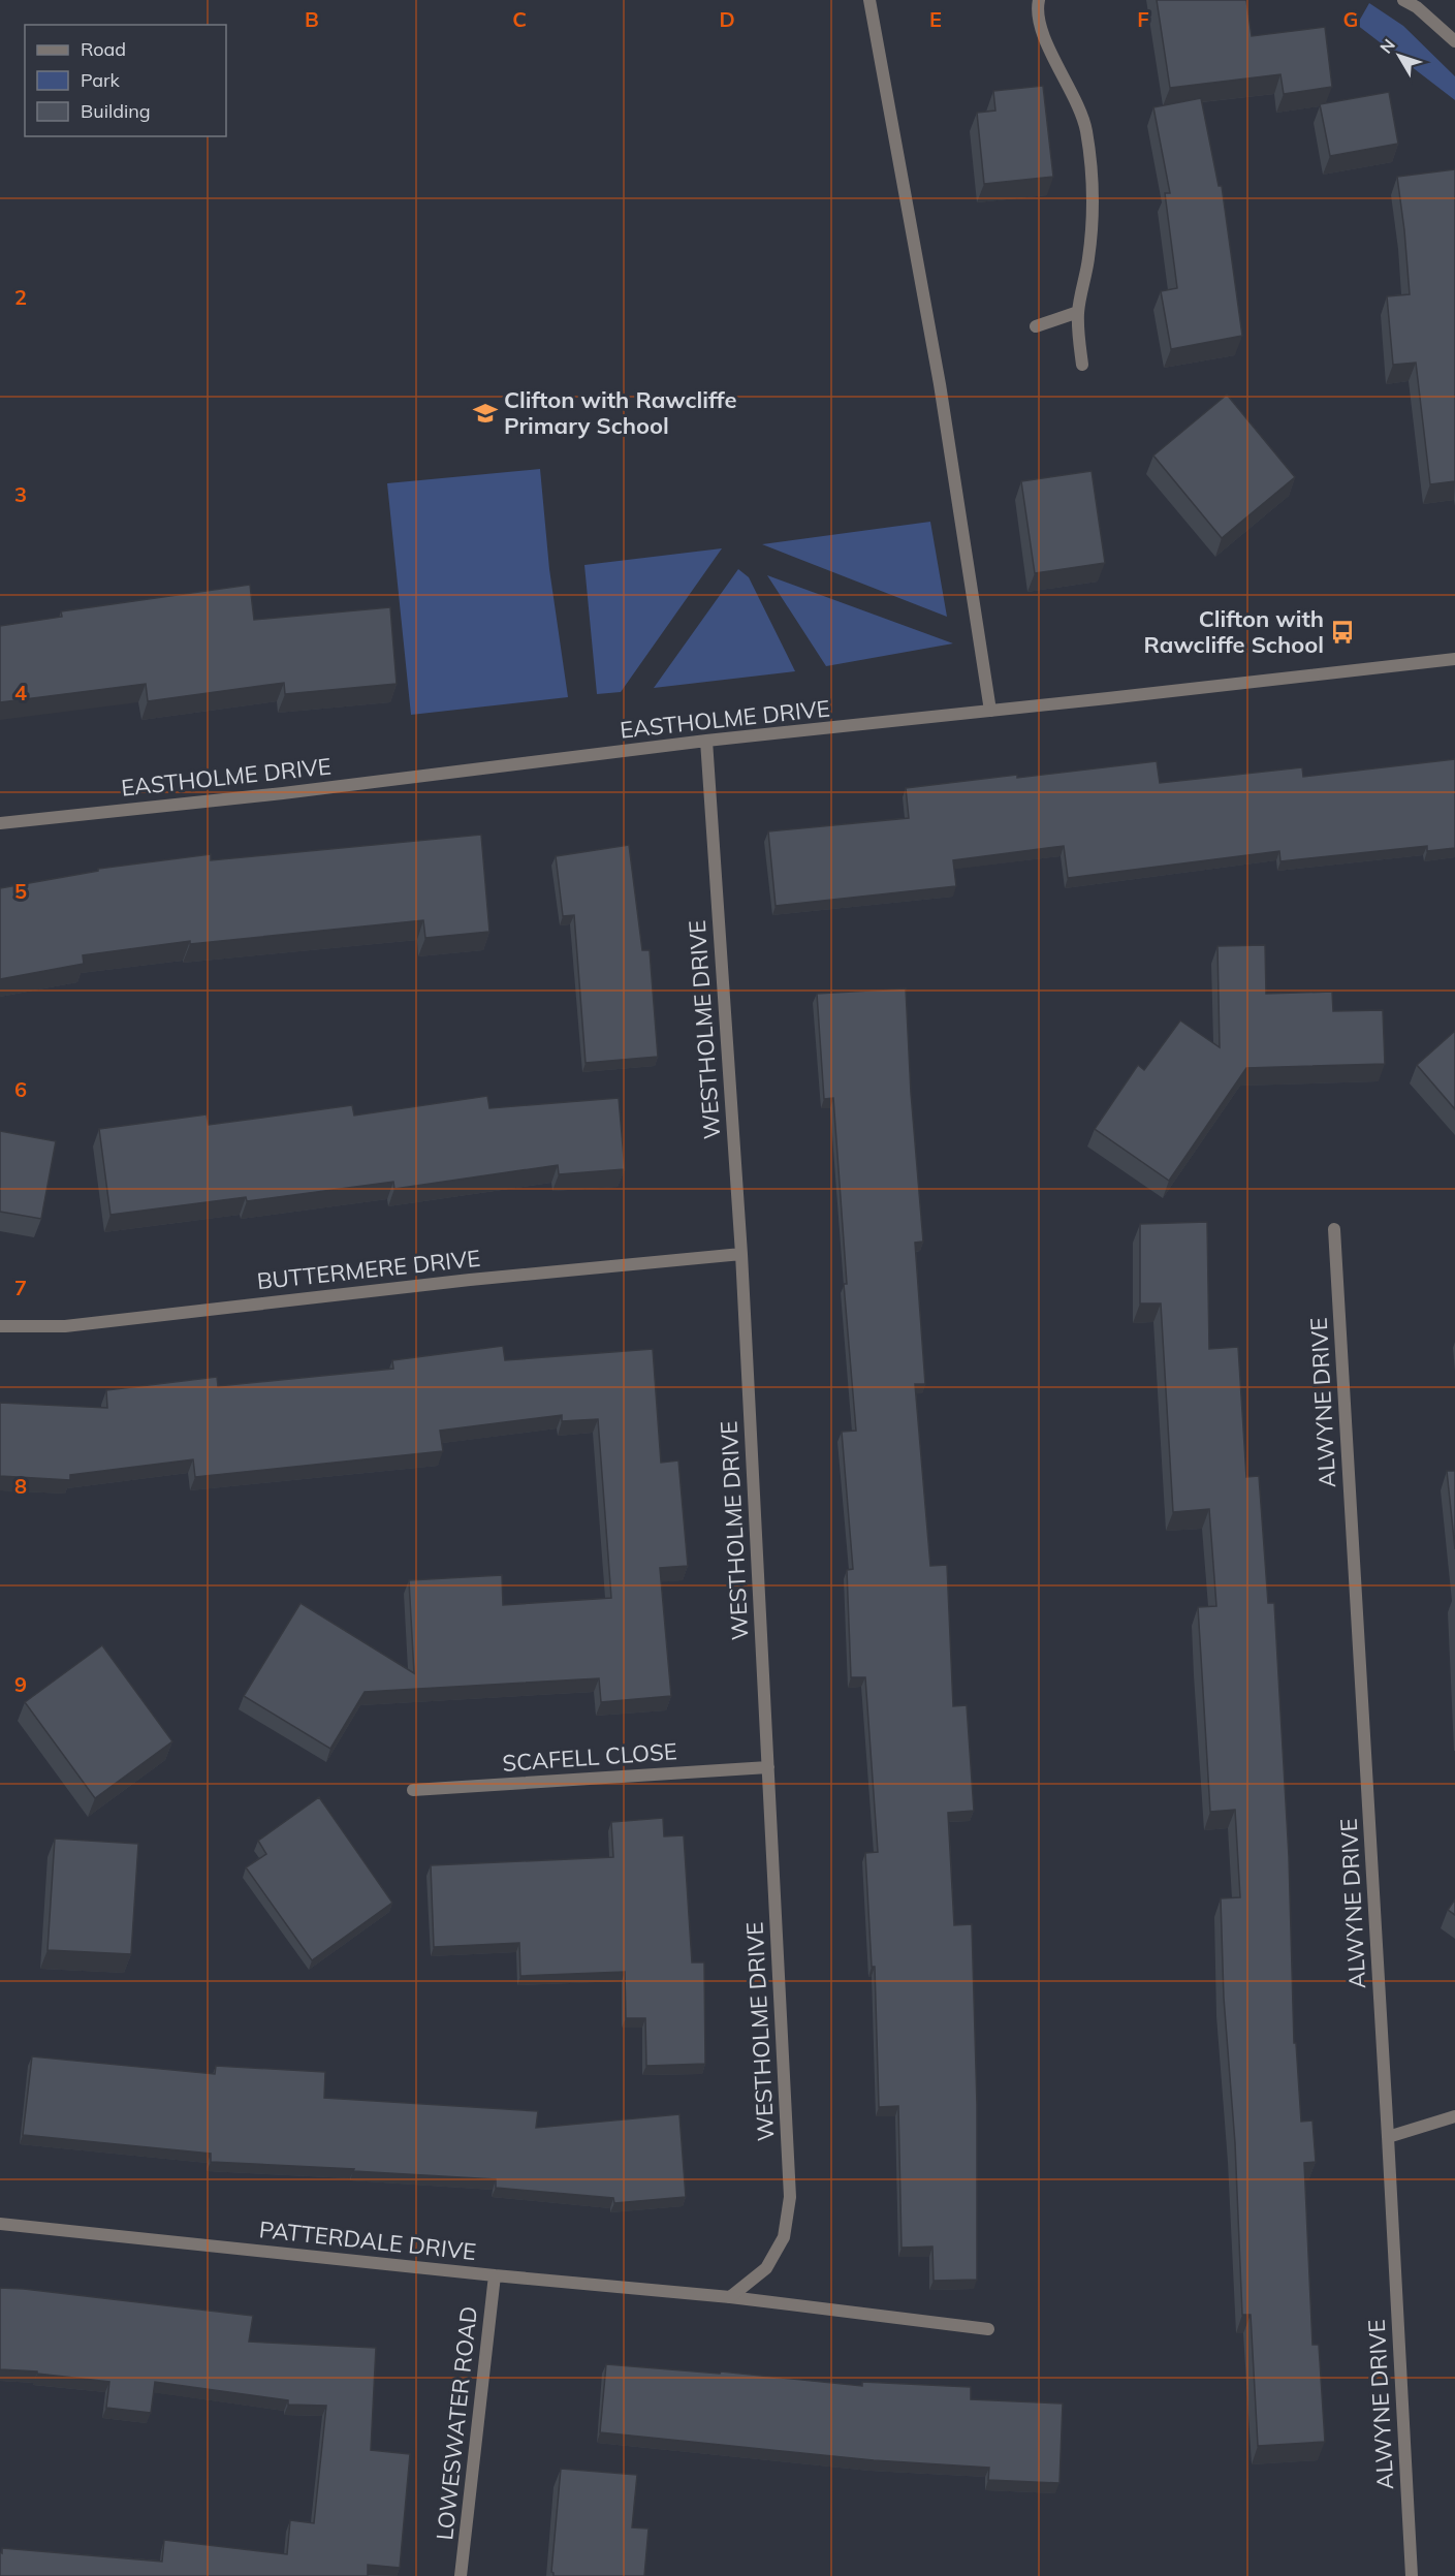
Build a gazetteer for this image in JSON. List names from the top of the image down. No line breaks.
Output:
{"streets":{"street":["EASTHOLME DRIVE","WESTHOLME DRIVE","BUTTERMERE DRIVE","ALWYNE DRIVE","SCAFELL CLOSE","PATTERDALE DRIVE","LOWESWATER ROAD"]},"crossings":[["EASTHOLME DRIVE","WESTHOLME DRIVE"],["WESTHOLME DRIVE","BUTTERMERE DRIVE"],["WESTHOLME DRIVE","SCAFELL CLOSE"],["WESTHOLME DRIVE","PATTERDALE DRIVE"],["PATTERDALE DRIVE","LOWESWATER ROAD"]],"places":{"school or university":["Clifton with Rawcliffe Primary School"],"bus stop":["Clifton with Rawcliffe School"]},"legend":["Road","Park","Building"],"north":"top left","grid":{"columns":["B","C","D","E","F","G"],"rows":["2","3","4","5","6","7","8","9"]}}
